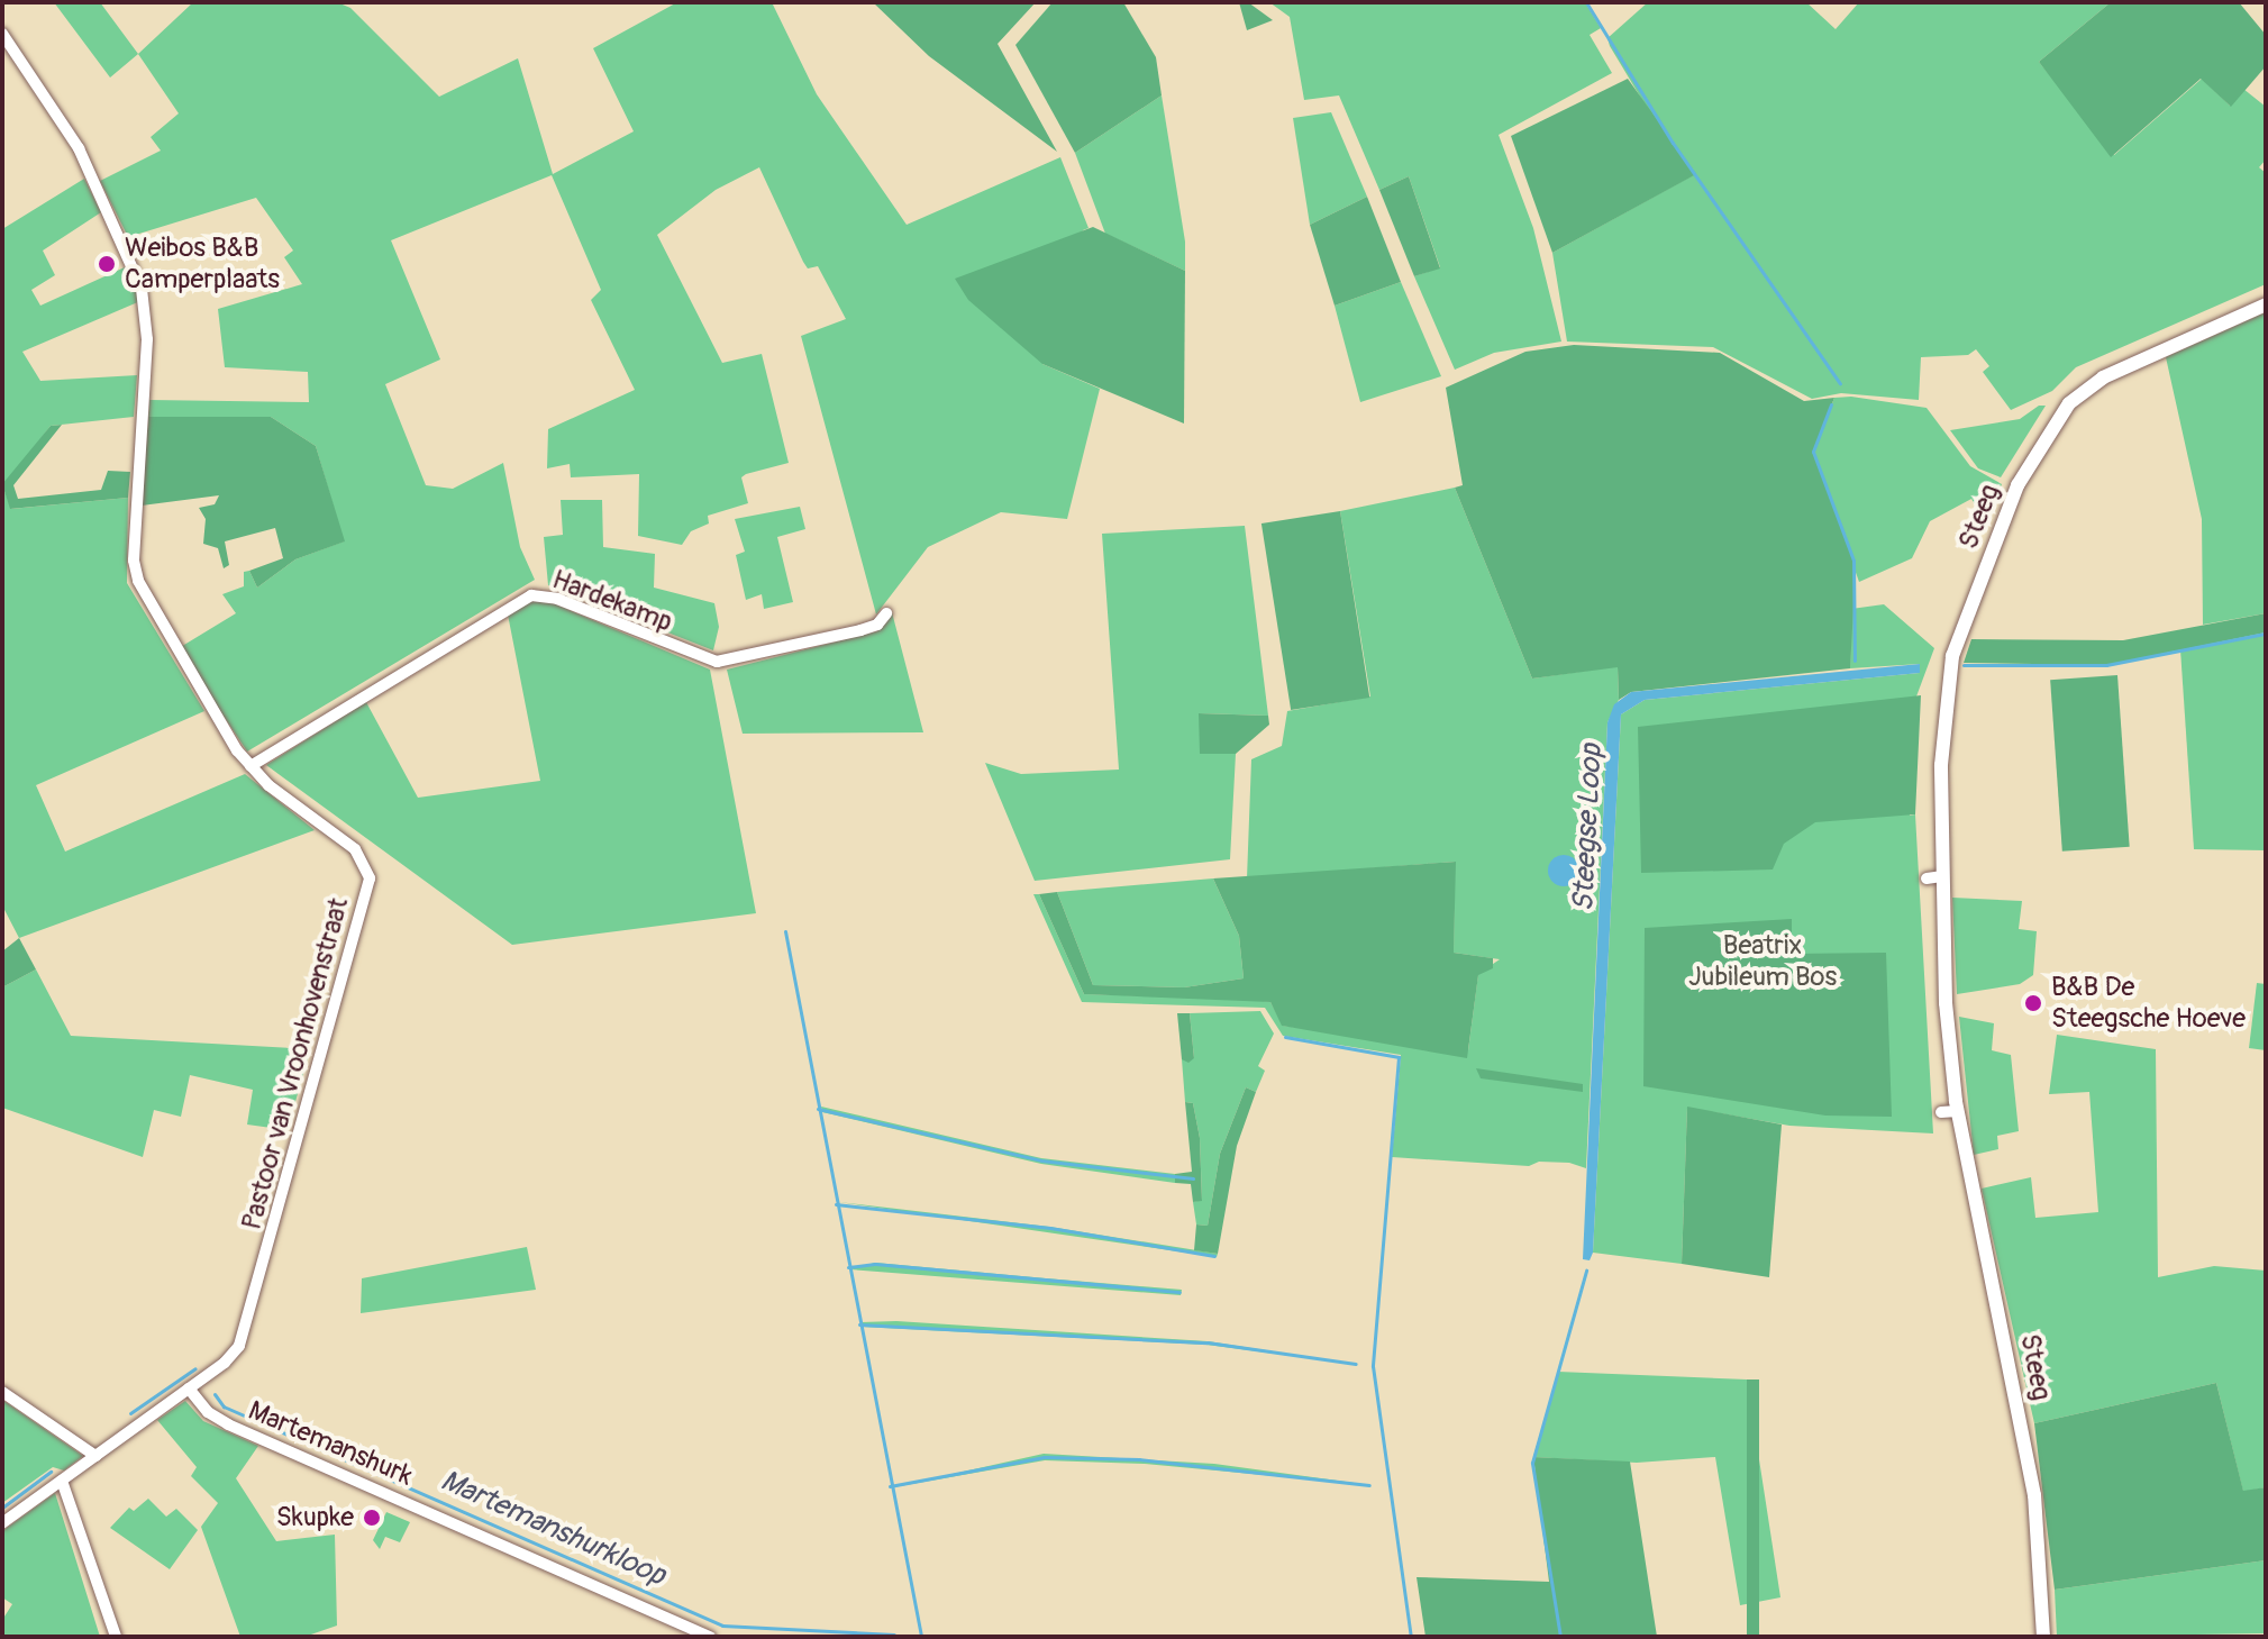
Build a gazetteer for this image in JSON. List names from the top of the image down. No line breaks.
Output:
{"streets":{"street":["Steeg","Hardekamp","Pastoor van Vroonhovenstraat","Martemanshurk"]},"crossings":[["Hardekamp","Pastoor van Vroonhovenstraat"],["Pastoor van Vroonhovenstraat","Martemanshurk"]],"water":["Steegse Loop","Martemanshurkloop"],"parks":["Beatrix Jubileum Bos"],"places":["Weibos B&B Camperplaats","B&B De Steegsche Hoeve","Skupke"]}
